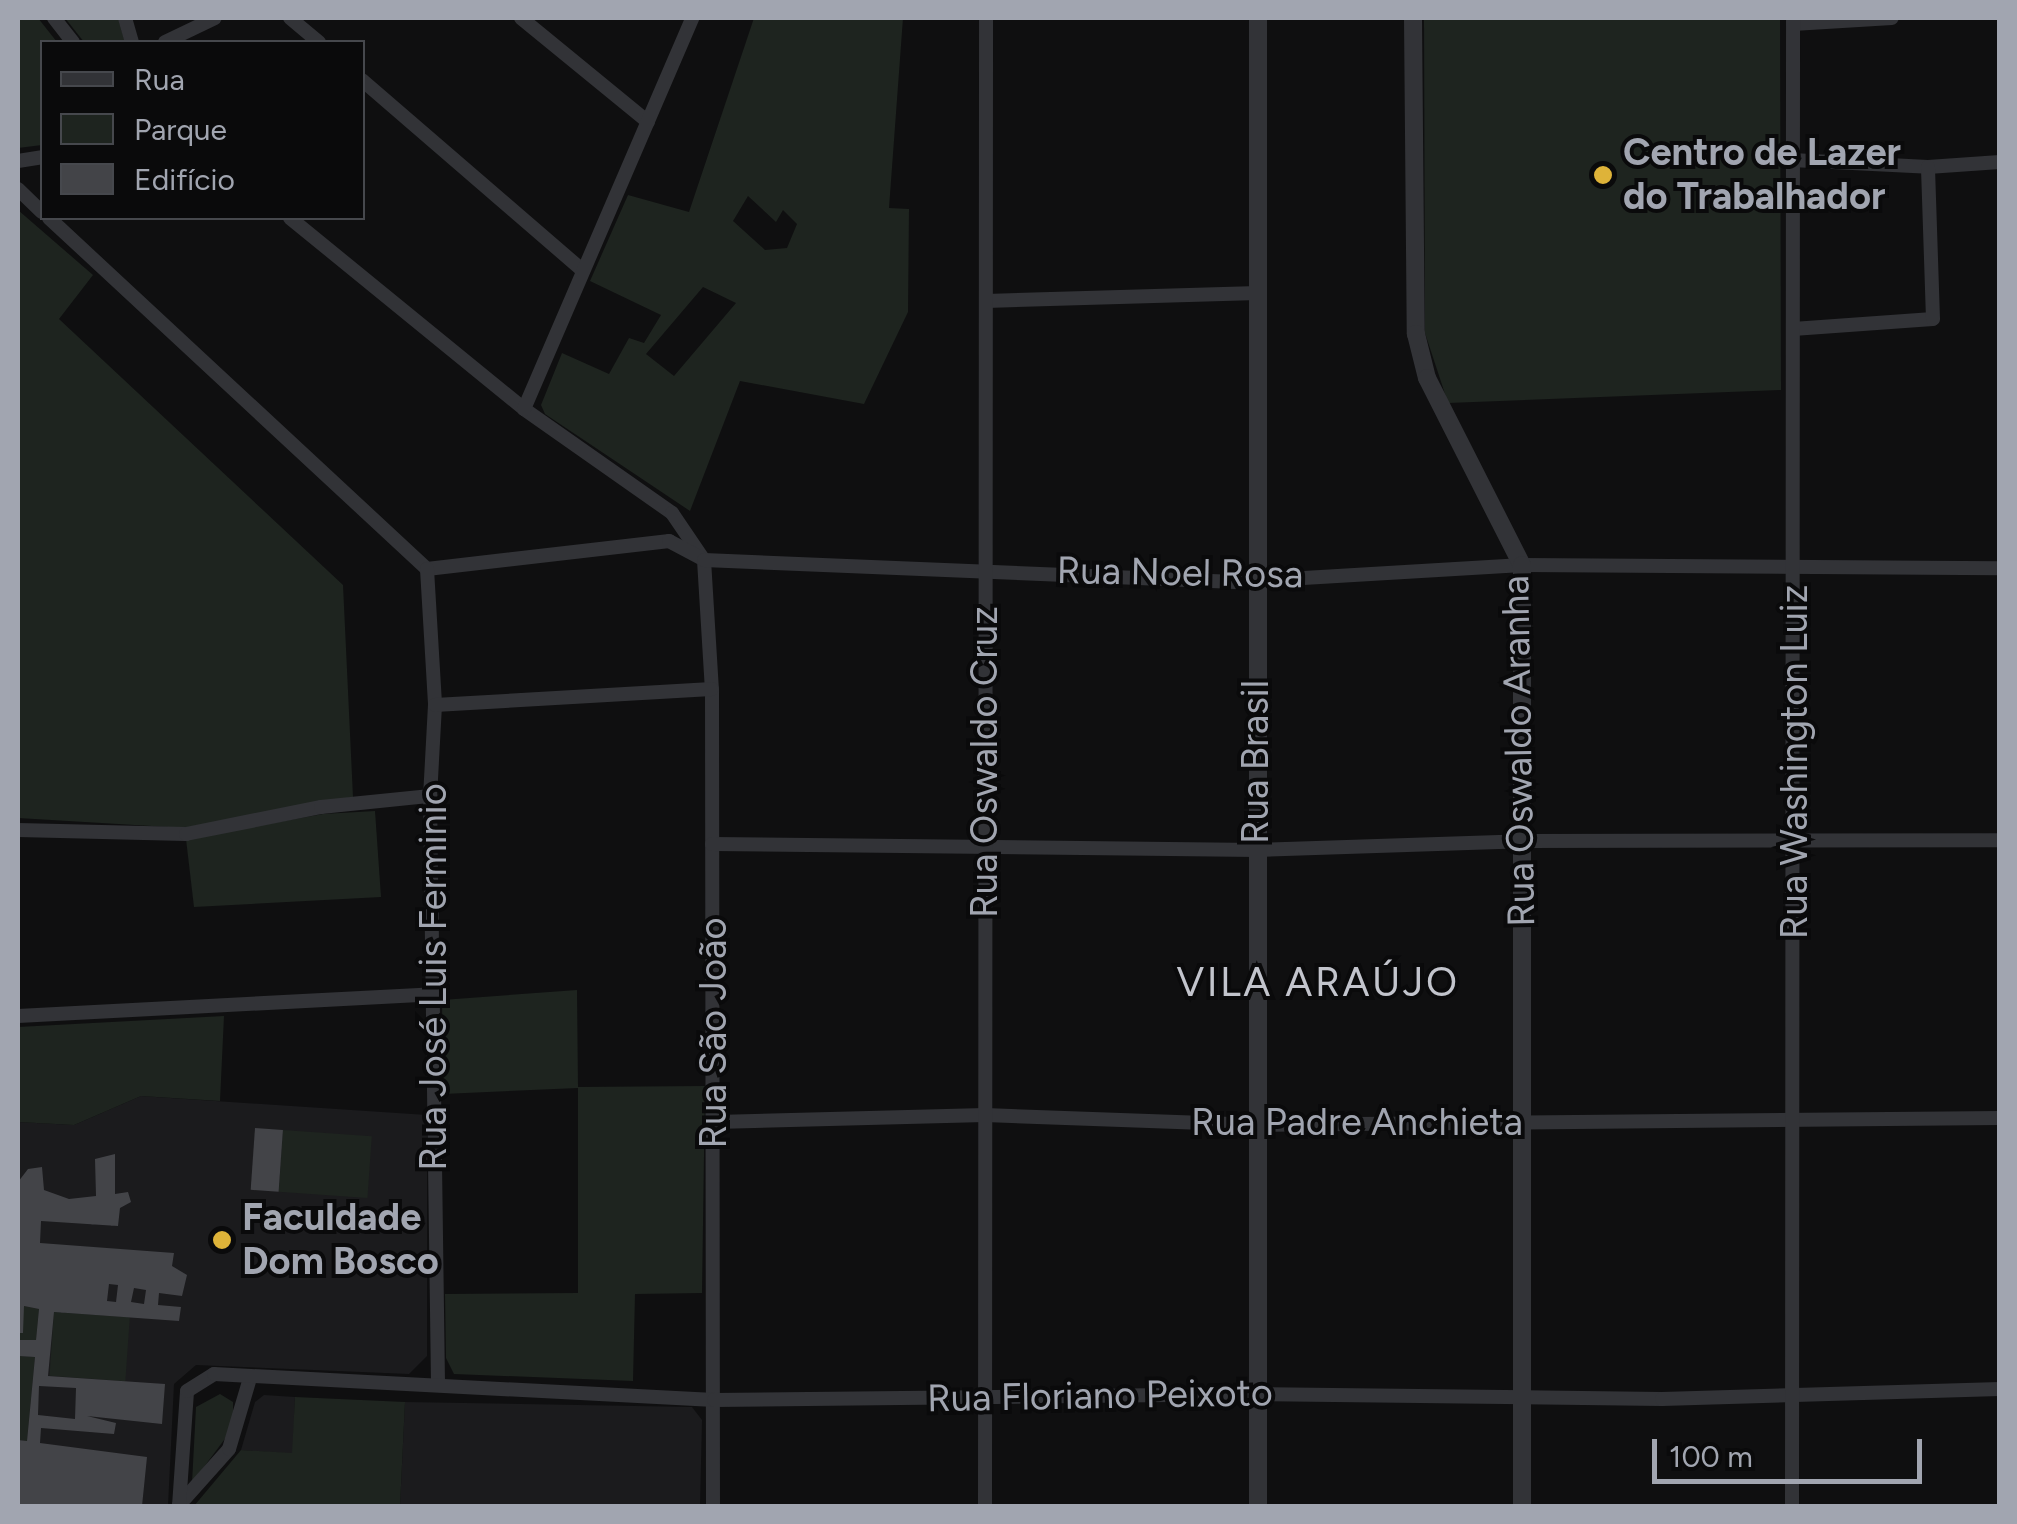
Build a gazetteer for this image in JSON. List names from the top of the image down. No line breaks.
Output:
{"streets":{"street":["Rua Noel Rosa","Rua Oswaldo Aranha","Rua Oswaldo Cruz","Rua Brasil","Rua Washington Luiz","Rua José Luis Ferminio","Rua São João","Rua Padre Anchieta","Rua Floriano Peixoto"]},"crossings":[["Rua Noel Rosa","Rua Oswaldo Aranha"],["Rua Noel Rosa","Rua Oswaldo Cruz"],["Rua Noel Rosa","Rua Brasil"],["Rua Noel Rosa","Rua Washington Luiz"],["Rua Noel Rosa","Rua José Luis Ferminio"],["Rua Noel Rosa","Rua São João"],["Rua Oswaldo Aranha","Rua Padre Anchieta"],["Rua Oswaldo Aranha","Rua Floriano Peixoto"],["Rua Oswaldo Cruz","Rua Padre Anchieta"],["Rua Oswaldo Cruz","Rua Floriano Peixoto"],["Rua Brasil","Rua Padre Anchieta"],["Rua Brasil","Rua Floriano Peixoto"],["Rua Washington Luiz","Rua Padre Anchieta"],["Rua Washington Luiz","Rua Floriano Peixoto"],["Rua José Luis Ferminio","Rua Floriano Peixoto"],["Rua São João","Rua Padre Anchieta"],["Rua São João","Rua Floriano Peixoto"]],"districts":["VILA ARAÚJO"],"places":["Centro de Lazer do Trabalhador","Faculdade Dom Bosco"],"legend":["Rua","Parque","Edifício"],"scale_bar":"100 m"}
